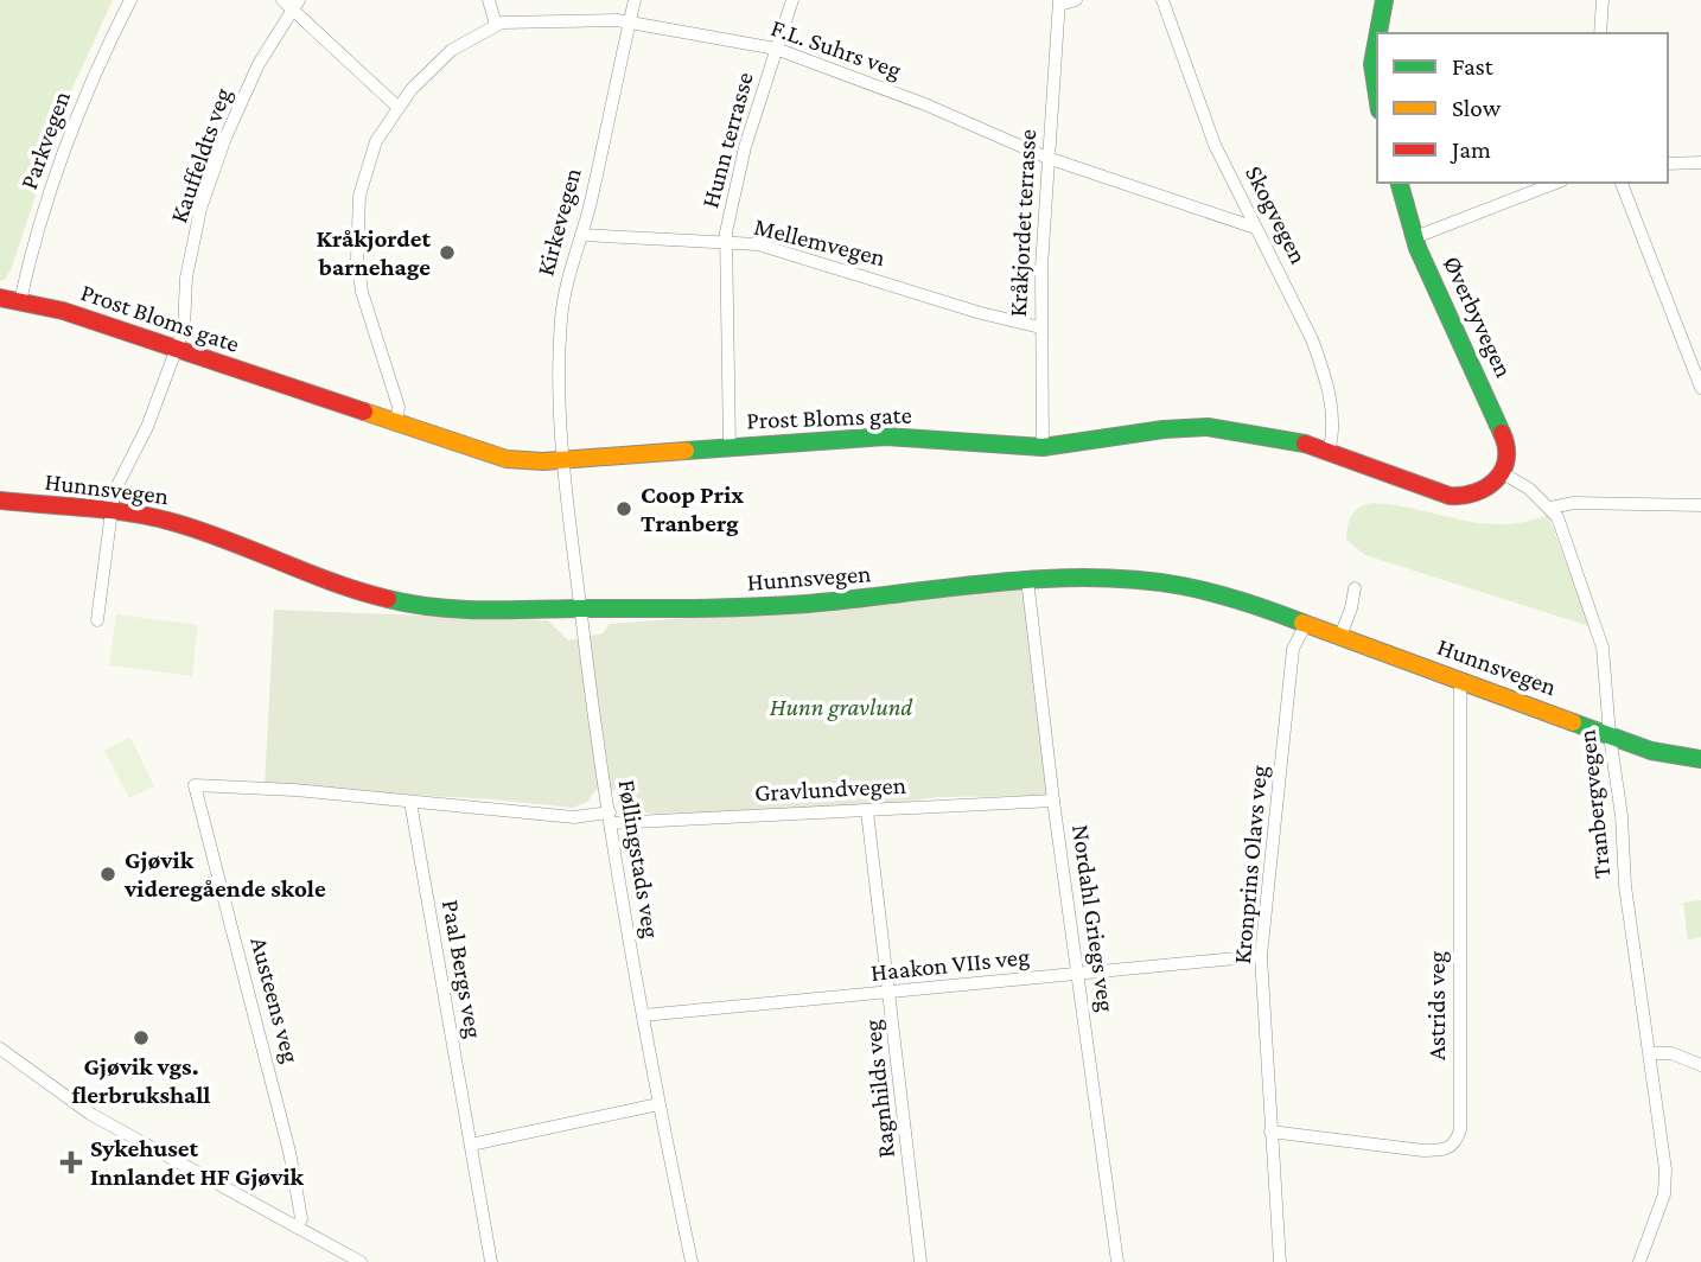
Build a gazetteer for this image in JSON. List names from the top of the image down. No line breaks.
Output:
{"streets":{"main road":["Øverbyvegen","Prost Bloms gate","Hunnsvegen"],"street":["F.L. Suhrs veg","Parkvegen","Hunn terrasse","Kauffeldts veg","Skogvegen","Kirkevegen","Kråkjordet terrasse","Mellemvegen","Gravlundvegen","Tranbergvegen","Føllingstads veg","Kronprins Olavs veg","Nordahl Griegs veg","Haakon VIIs veg","Paal Bergs veg","Austeens veg","Astrids veg","Ragnhilds veg"]},"crossings":[["F.L. Suhrs veg","Hunn terrasse"],["F.L. Suhrs veg","Skogvegen"],["F.L. Suhrs veg","Kirkevegen"],["F.L. Suhrs veg","Kråkjordet terrasse"],["F.L. Suhrs veg","Prost Bloms gate"],["Parkvegen","Prost Bloms gate"],["Hunn terrasse","Mellemvegen"],["Hunn terrasse","Prost Bloms gate"],["Kauffeldts veg","Prost Bloms gate"],["Kauffeldts veg","Hunnsvegen"],["Skogvegen","Prost Bloms gate"],["Kirkevegen","Mellemvegen"],["Kirkevegen","Prost Bloms gate"],["Kirkevegen","Føllingstads veg"],["Kråkjordet terrasse","Mellemvegen"],["Kråkjordet terrasse","Prost Bloms gate"],["Øverbyvegen","Prost Bloms gate"],["Prost Bloms gate","Føllingstads veg"],["Hunnsvegen","Tranbergvegen"],["Hunnsvegen","Føllingstads veg"],["Hunnsvegen","Kronprins Olavs veg"],["Hunnsvegen","Nordahl Griegs veg"],["Hunnsvegen","Astrids veg"],["Gravlundvegen","Føllingstads veg"],["Gravlundvegen","Nordahl Griegs veg"],["Gravlundvegen","Paal Bergs veg"],["Gravlundvegen","Austeens veg"],["Gravlundvegen","Ragnhilds veg"],["Føllingstads veg","Haakon VIIs veg"],["Kronprins Olavs veg","Haakon VIIs veg"],["Kronprins Olavs veg","Astrids veg"],["Nordahl Griegs veg","Haakon VIIs veg"],["Haakon VIIs veg","Ragnhilds veg"]],"parks":["Hunn gravlund"],"places":{"other":["Kråkjordet barnehage","Coop Prix Tranberg","Gjøvik videregående skole","Gjøvik vgs. flerbrukshall"],"health":["Sykehuset Innlandet HF Gjøvik"]},"legend":["Fast","Slow","Jam"]}
